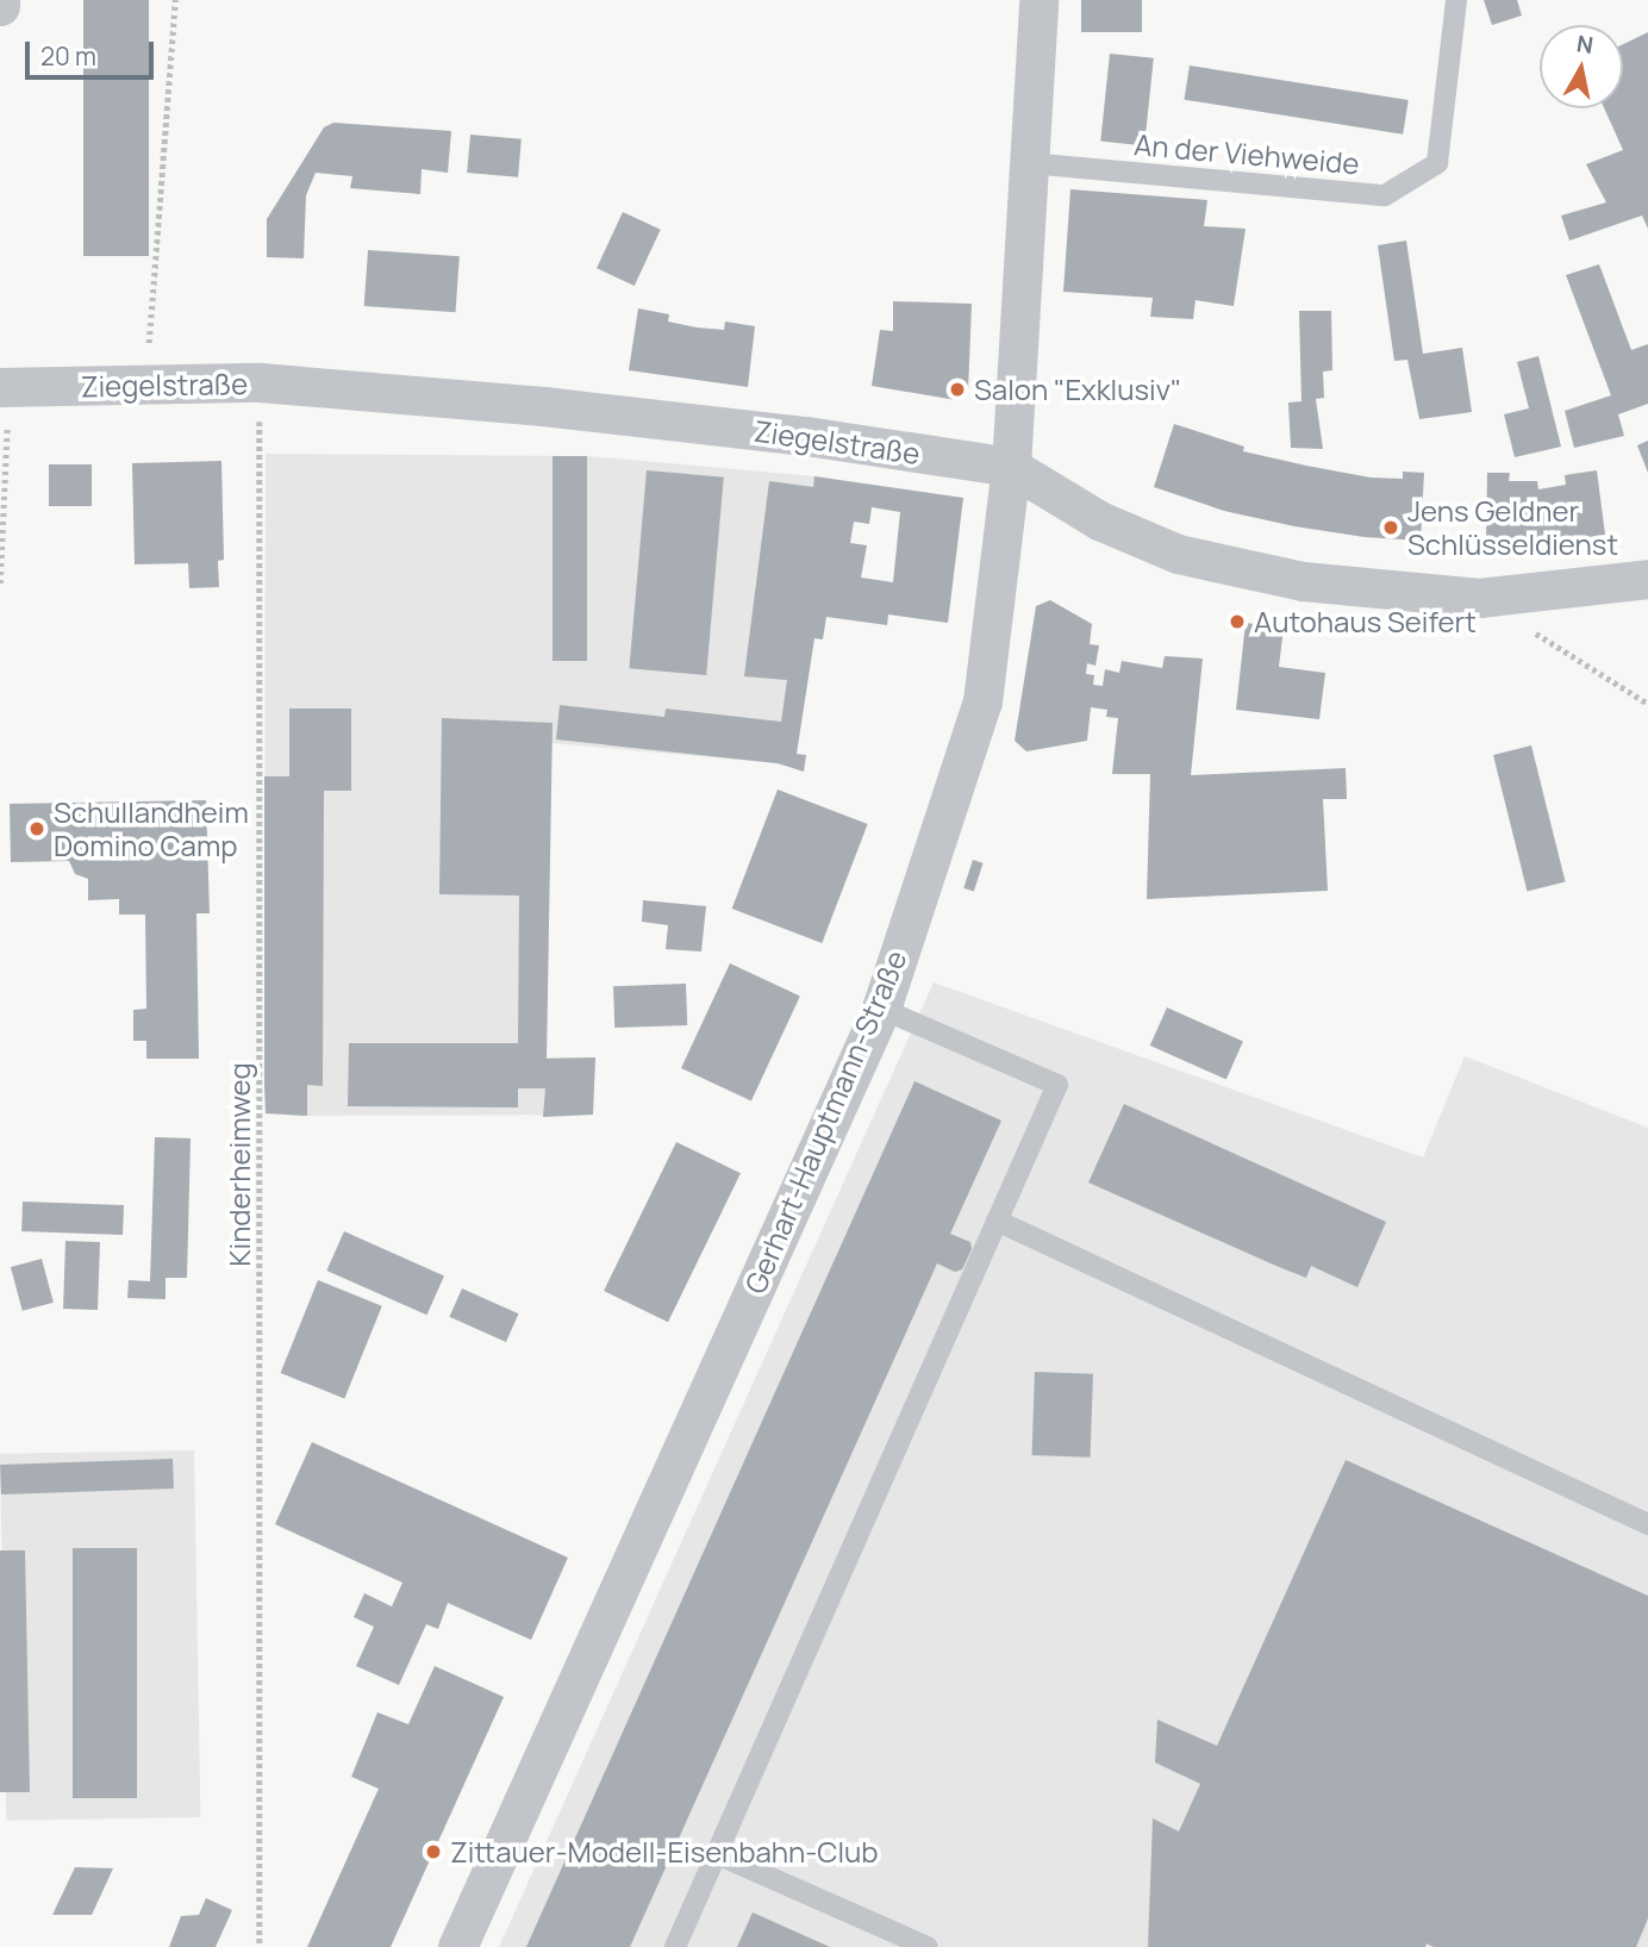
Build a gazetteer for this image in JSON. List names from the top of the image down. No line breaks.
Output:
{"streets":{"street":["Ziegelstraße","Gerhart-Hauptmann-Straße"],"lane":["An der Viehweide"],"path":["Kinderheimweg"]},"crossings":[["An der Viehweide","Gerhart-Hauptmann-Straße"],["Ziegelstraße","Gerhart-Hauptmann-Straße"],["Ziegelstraße","Kinderheimweg"]],"places":["Salon \"Exklusiv\"","Jens Geldner Schlüsseldienst","Autohaus Seifert","Schullandheim Domino Camp","Zittauer-Modell-Eisenbahn-Club"],"scale_bar":"20 m","north":"top"}
